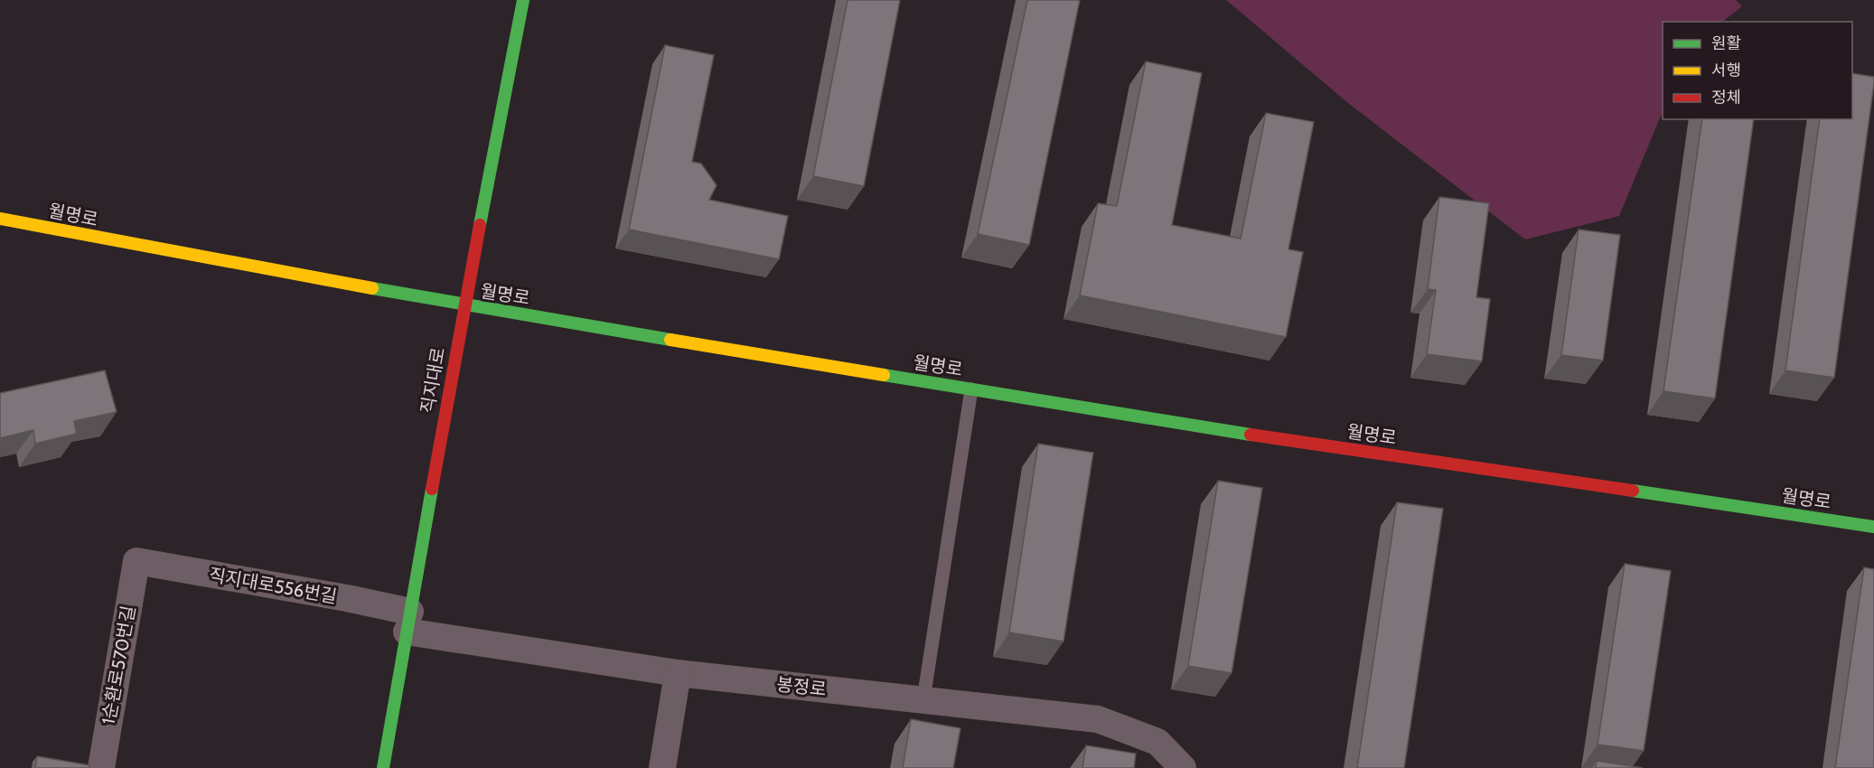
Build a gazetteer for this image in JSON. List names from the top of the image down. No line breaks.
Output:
{"streets":{"street":["월명로","직지대로","직지대로556번길","1순환로570번길","봉정로"]},"crossings":[["월명로","직지대로"],["직지대로","직지대로556번길"],["직지대로","봉정로"],["직지대로556번길","1순환로570번길"],["직지대로556번길","봉정로"]],"legend":["원활","서행","정체"]}
